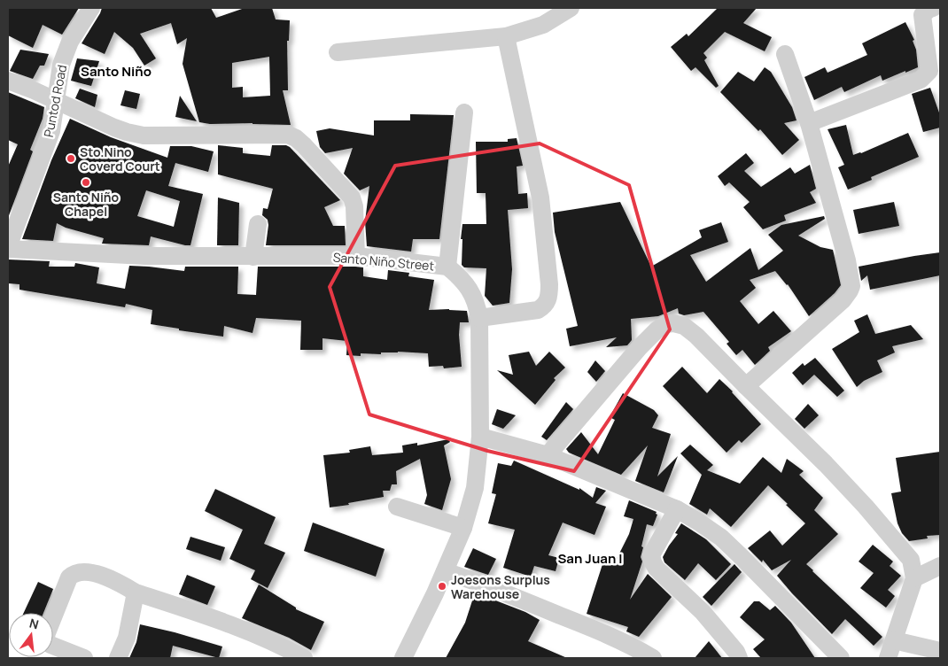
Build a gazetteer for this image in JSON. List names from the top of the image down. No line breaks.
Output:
{"streets":{"street":["Puntod Road","Santo Niño Street"]},"crossings":[["Puntod Road","Santo Niño Street"]],"districts":["Santo Niño","San Juan I"],"places":["Sto.Nino Coverd Court","Santo Niño Chapel","Joesons Surplus Warehouse"],"north":"top"}
